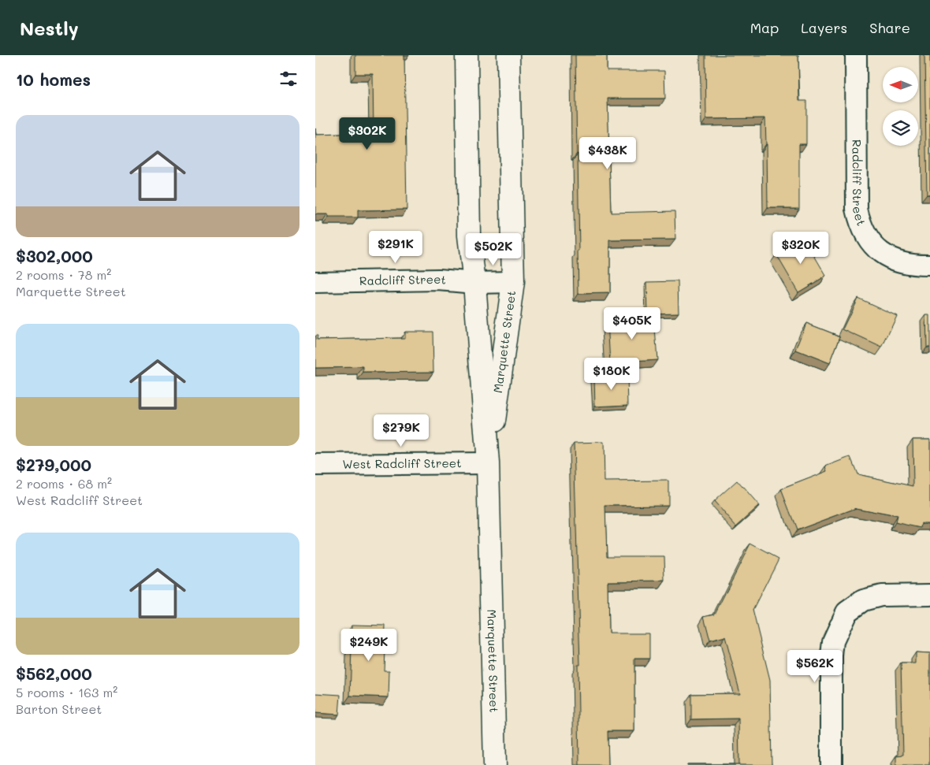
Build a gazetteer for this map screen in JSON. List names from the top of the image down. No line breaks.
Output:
{"streets":{"street":["Radcliff Street","Marquette Street","West Radcliff Street"]},"crossings":[["Radcliff Street","Marquette Street"],["Marquette Street","West Radcliff Street"]],"north":"left","page":{"header":"Nestly","nav":["Map","Layers","Share"],"heading":"10 homes","list":[{"name":"$302,000","note":"2 rooms · 78 m² · Marquette Street"},{"name":"$279,000","note":"2 rooms · 68 m² · West Radcliff Street"},{"name":"$562,000","note":"5 rooms · 163 m² · Barton Street"}],"price":["$302K","$438K","$291K","$320K","$502K","$405K","$180K","$279K","$249K","$562K"]}}
